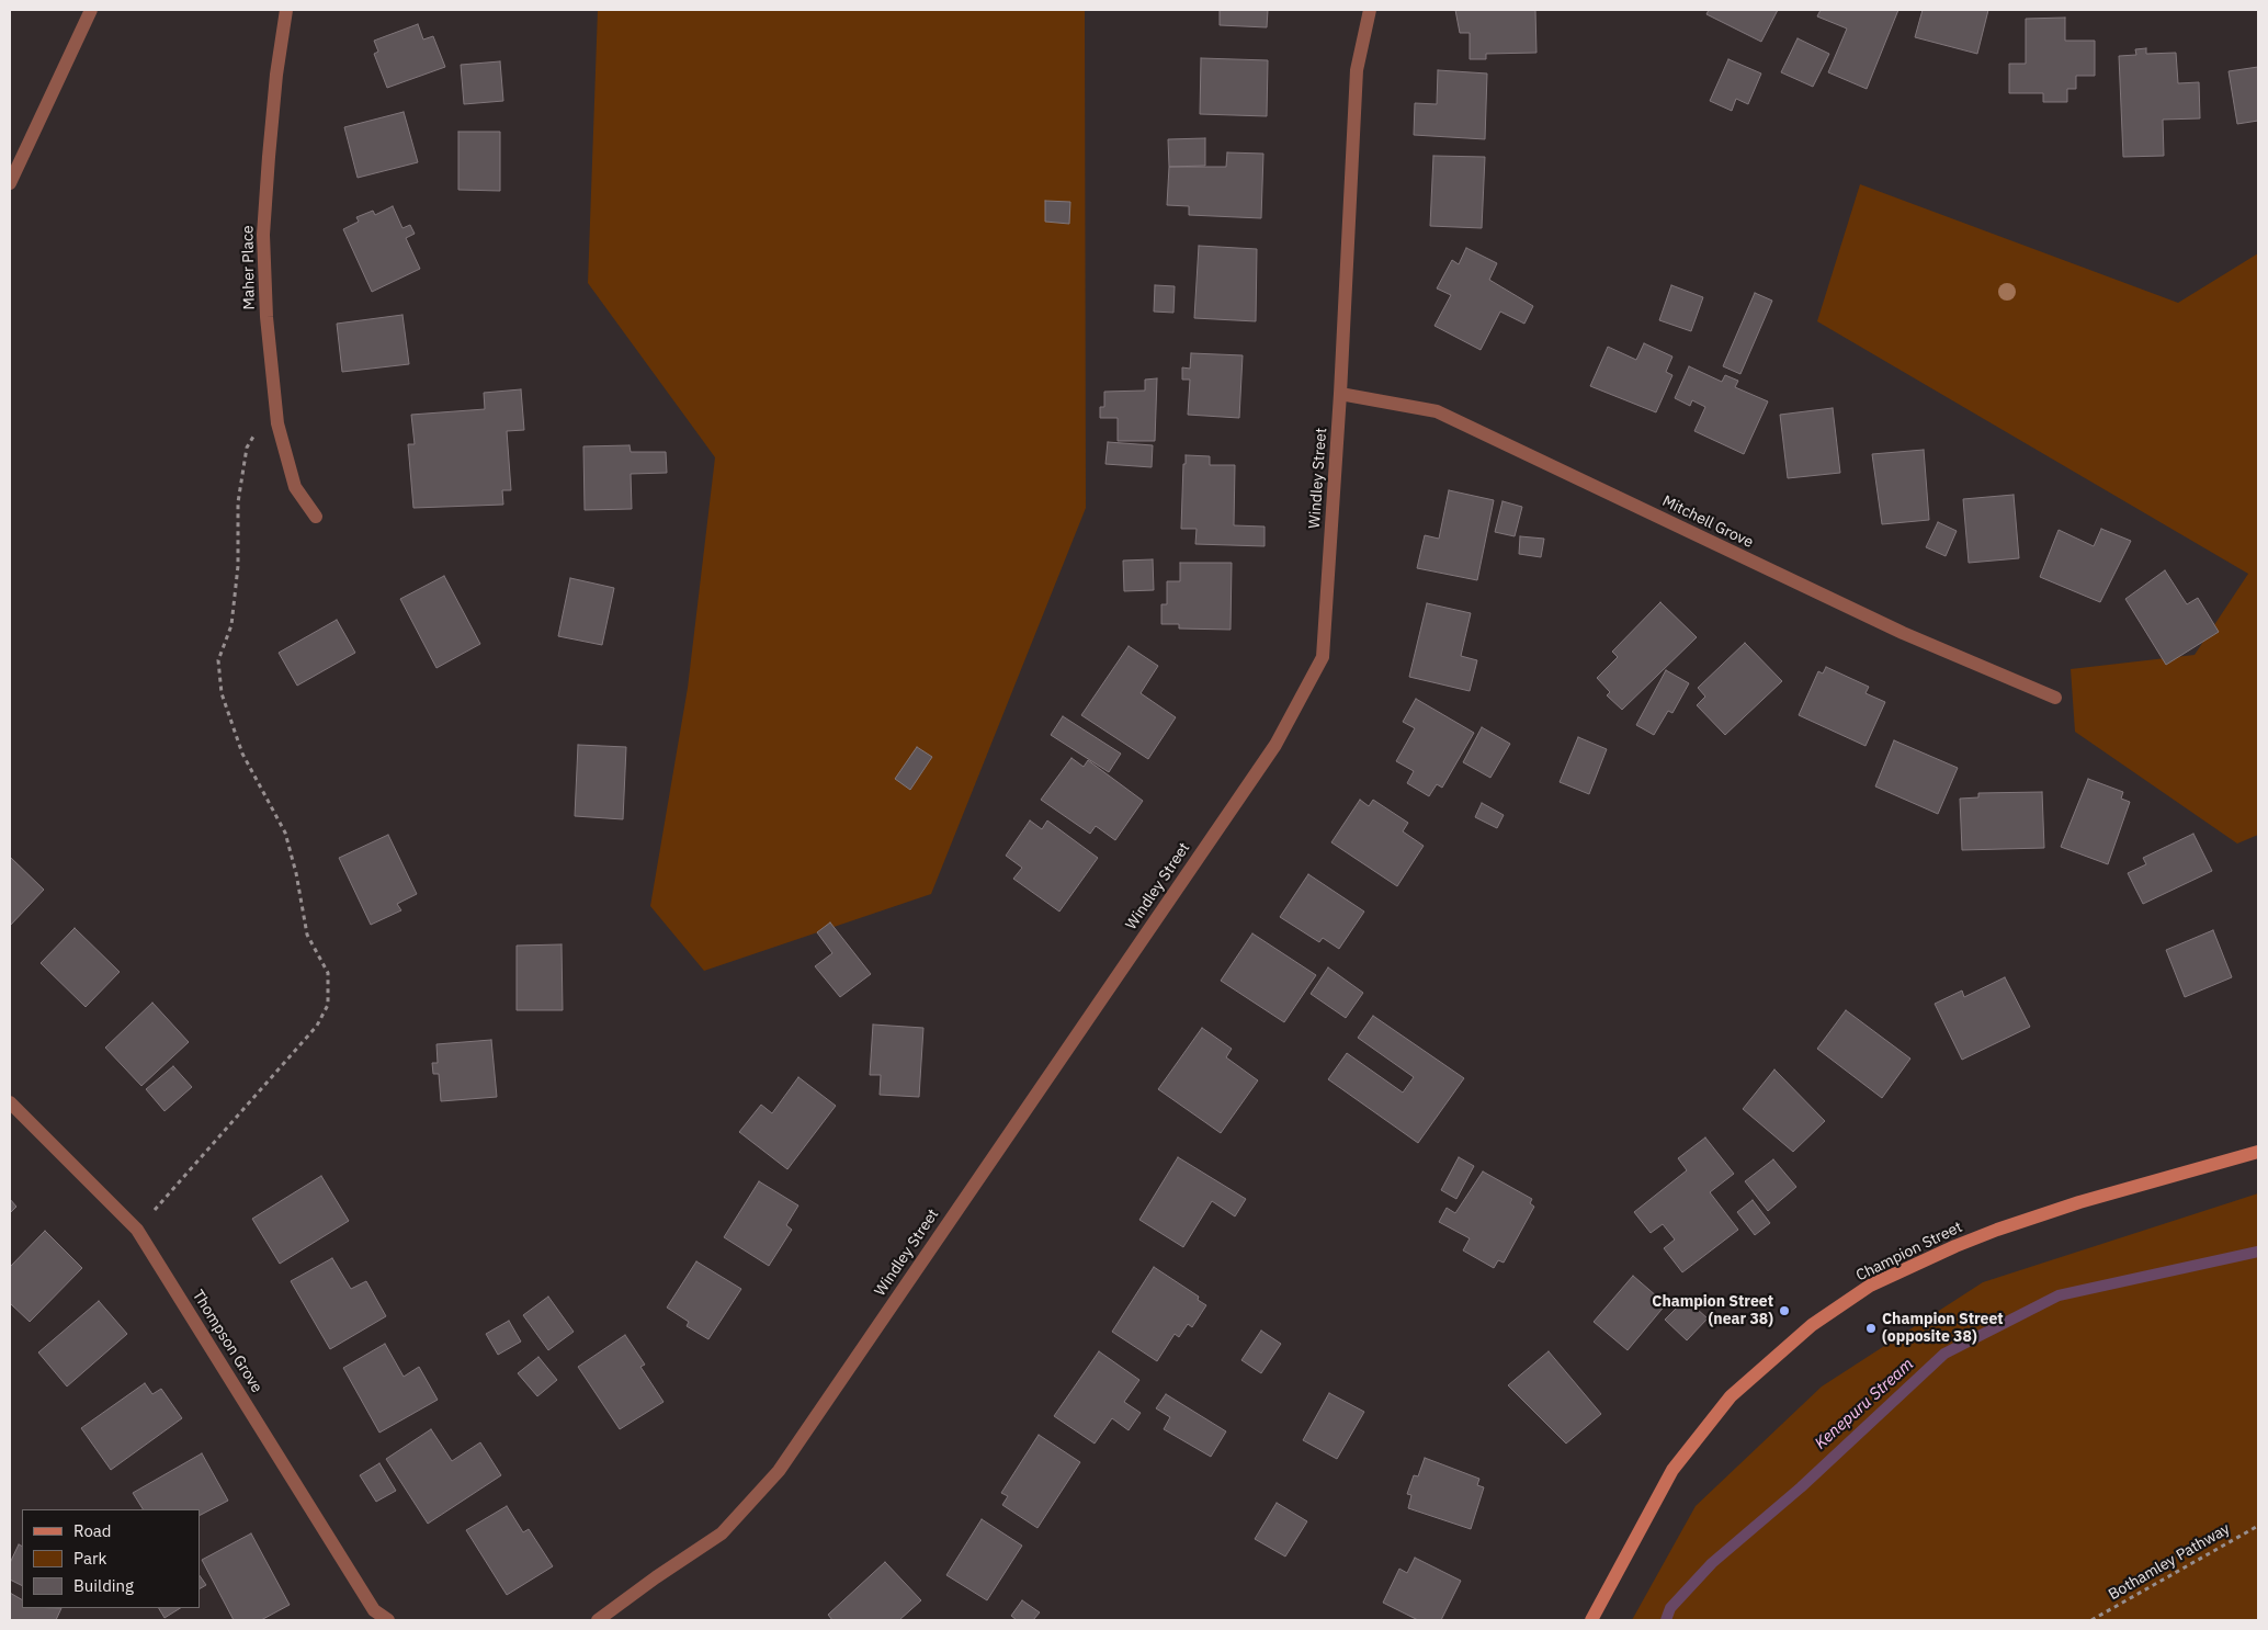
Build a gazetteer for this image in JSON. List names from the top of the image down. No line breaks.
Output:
{"streets":{"main road":["Champion Street"],"street":["Maher Place","Windley Street","Mitchell Grove","Thompson Grove"],"path":["Bothamley Pathway"]},"crossings":[["Windley Street","Mitchell Grove"]],"water":["Kenepuru Stream"],"places":["Champion Street (near 38)","Champion Street (opposite 38)"],"legend":["Road","Park","Building"]}
